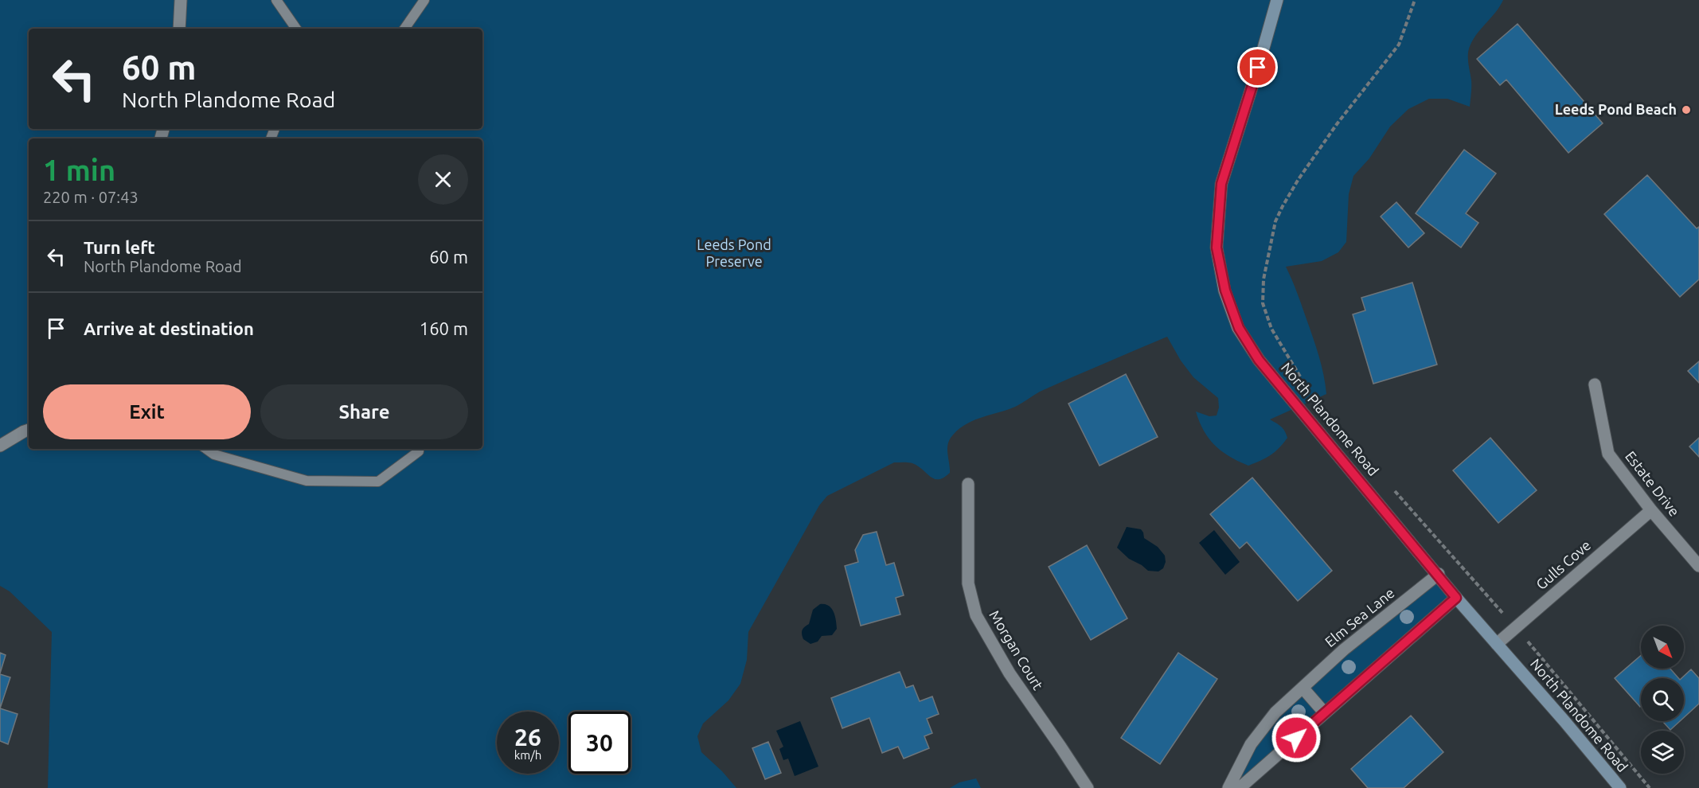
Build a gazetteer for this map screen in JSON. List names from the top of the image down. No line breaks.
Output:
{"streets":{"main road":["North Plandome Road"],"street":["Estate Drive","Gulls Cove","Elm Sea Lane","Morgan Court"]},"crossings":[["North Plandome Road","Gulls Cove"],["North Plandome Road","Elm Sea Lane"],["Estate Drive","Gulls Cove"]],"parks":["Leeds Pond Preserve"],"places":["Leeds Pond Beach"],"north":"bottom right","page":{"turn":["60 m","North Plandome Road"],"heading":["1 min","220 m · 07:43"],"list":[{"name":"Turn left","note":"North Plandome Road","value":"60 m"},{"name":"Arrive at destination","value":"160 m"}],"buttons":["Exit","Share"],"speed":"26 km/h","limit":"30"}}
